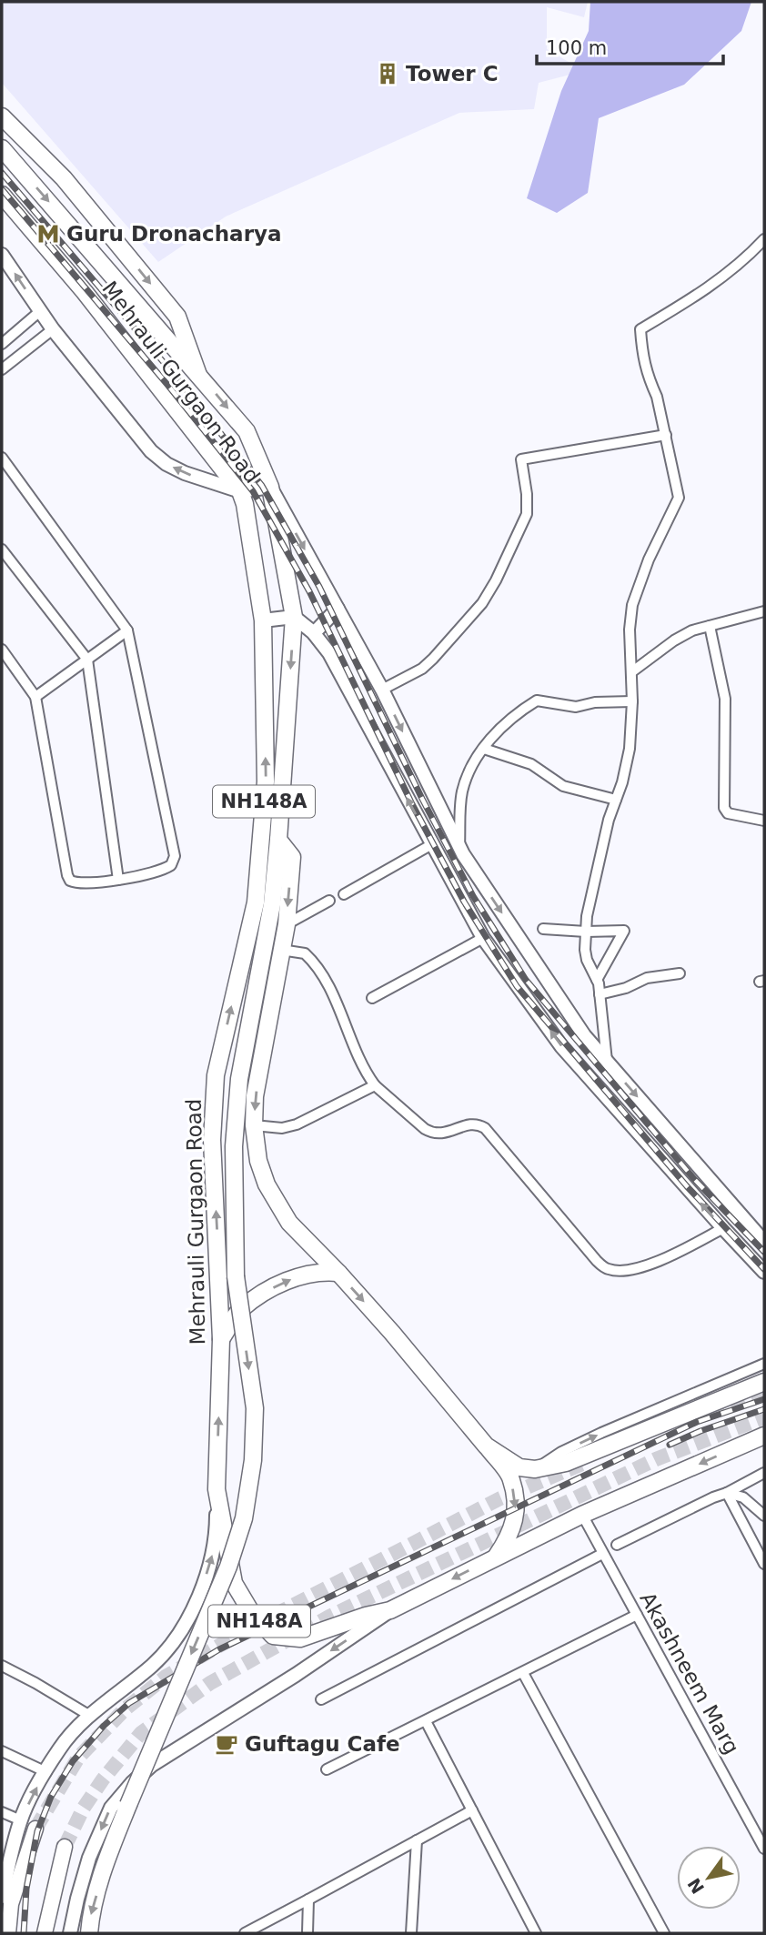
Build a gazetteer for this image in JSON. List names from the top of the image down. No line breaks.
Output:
{"streets":{"main road":["Mehrauli Gurgaon Road","NH148A"],"street":["Akashneem Marg"]},"crossings":[["Mehrauli Gurgaon Road","Akashneem Marg"]],"places":{"building":["Tower C"],"metro station":["Guru Dronacharya"],"cafe":["Guftagu Cafe"]},"scale_bar":"100 m","north":"bottom left"}
